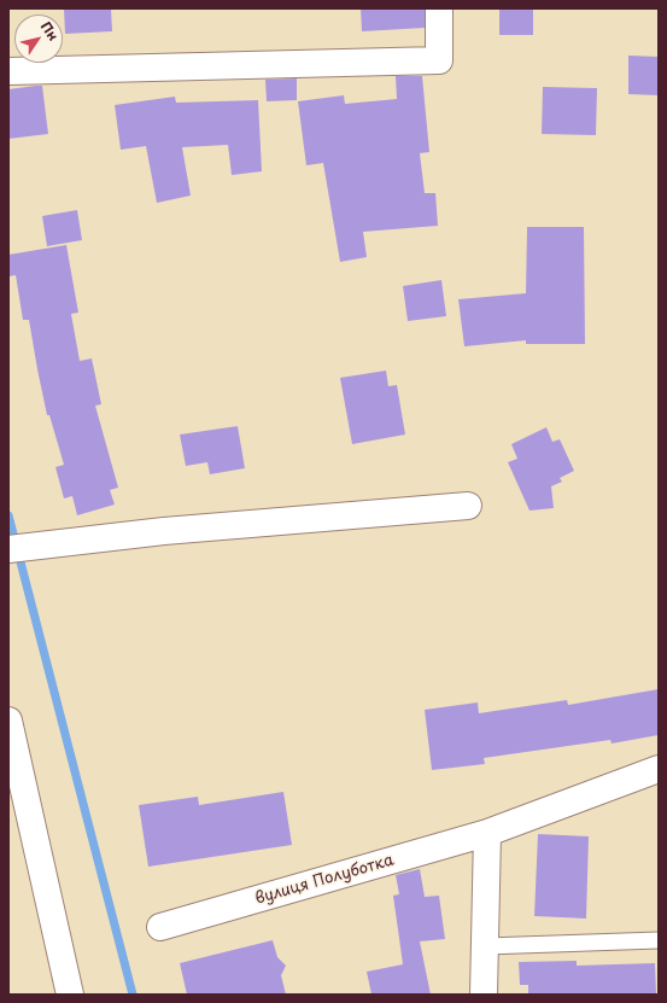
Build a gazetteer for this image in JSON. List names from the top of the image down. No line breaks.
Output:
{"streets":{"street":["вулиця Полуботка"]},"north":"top right"}
